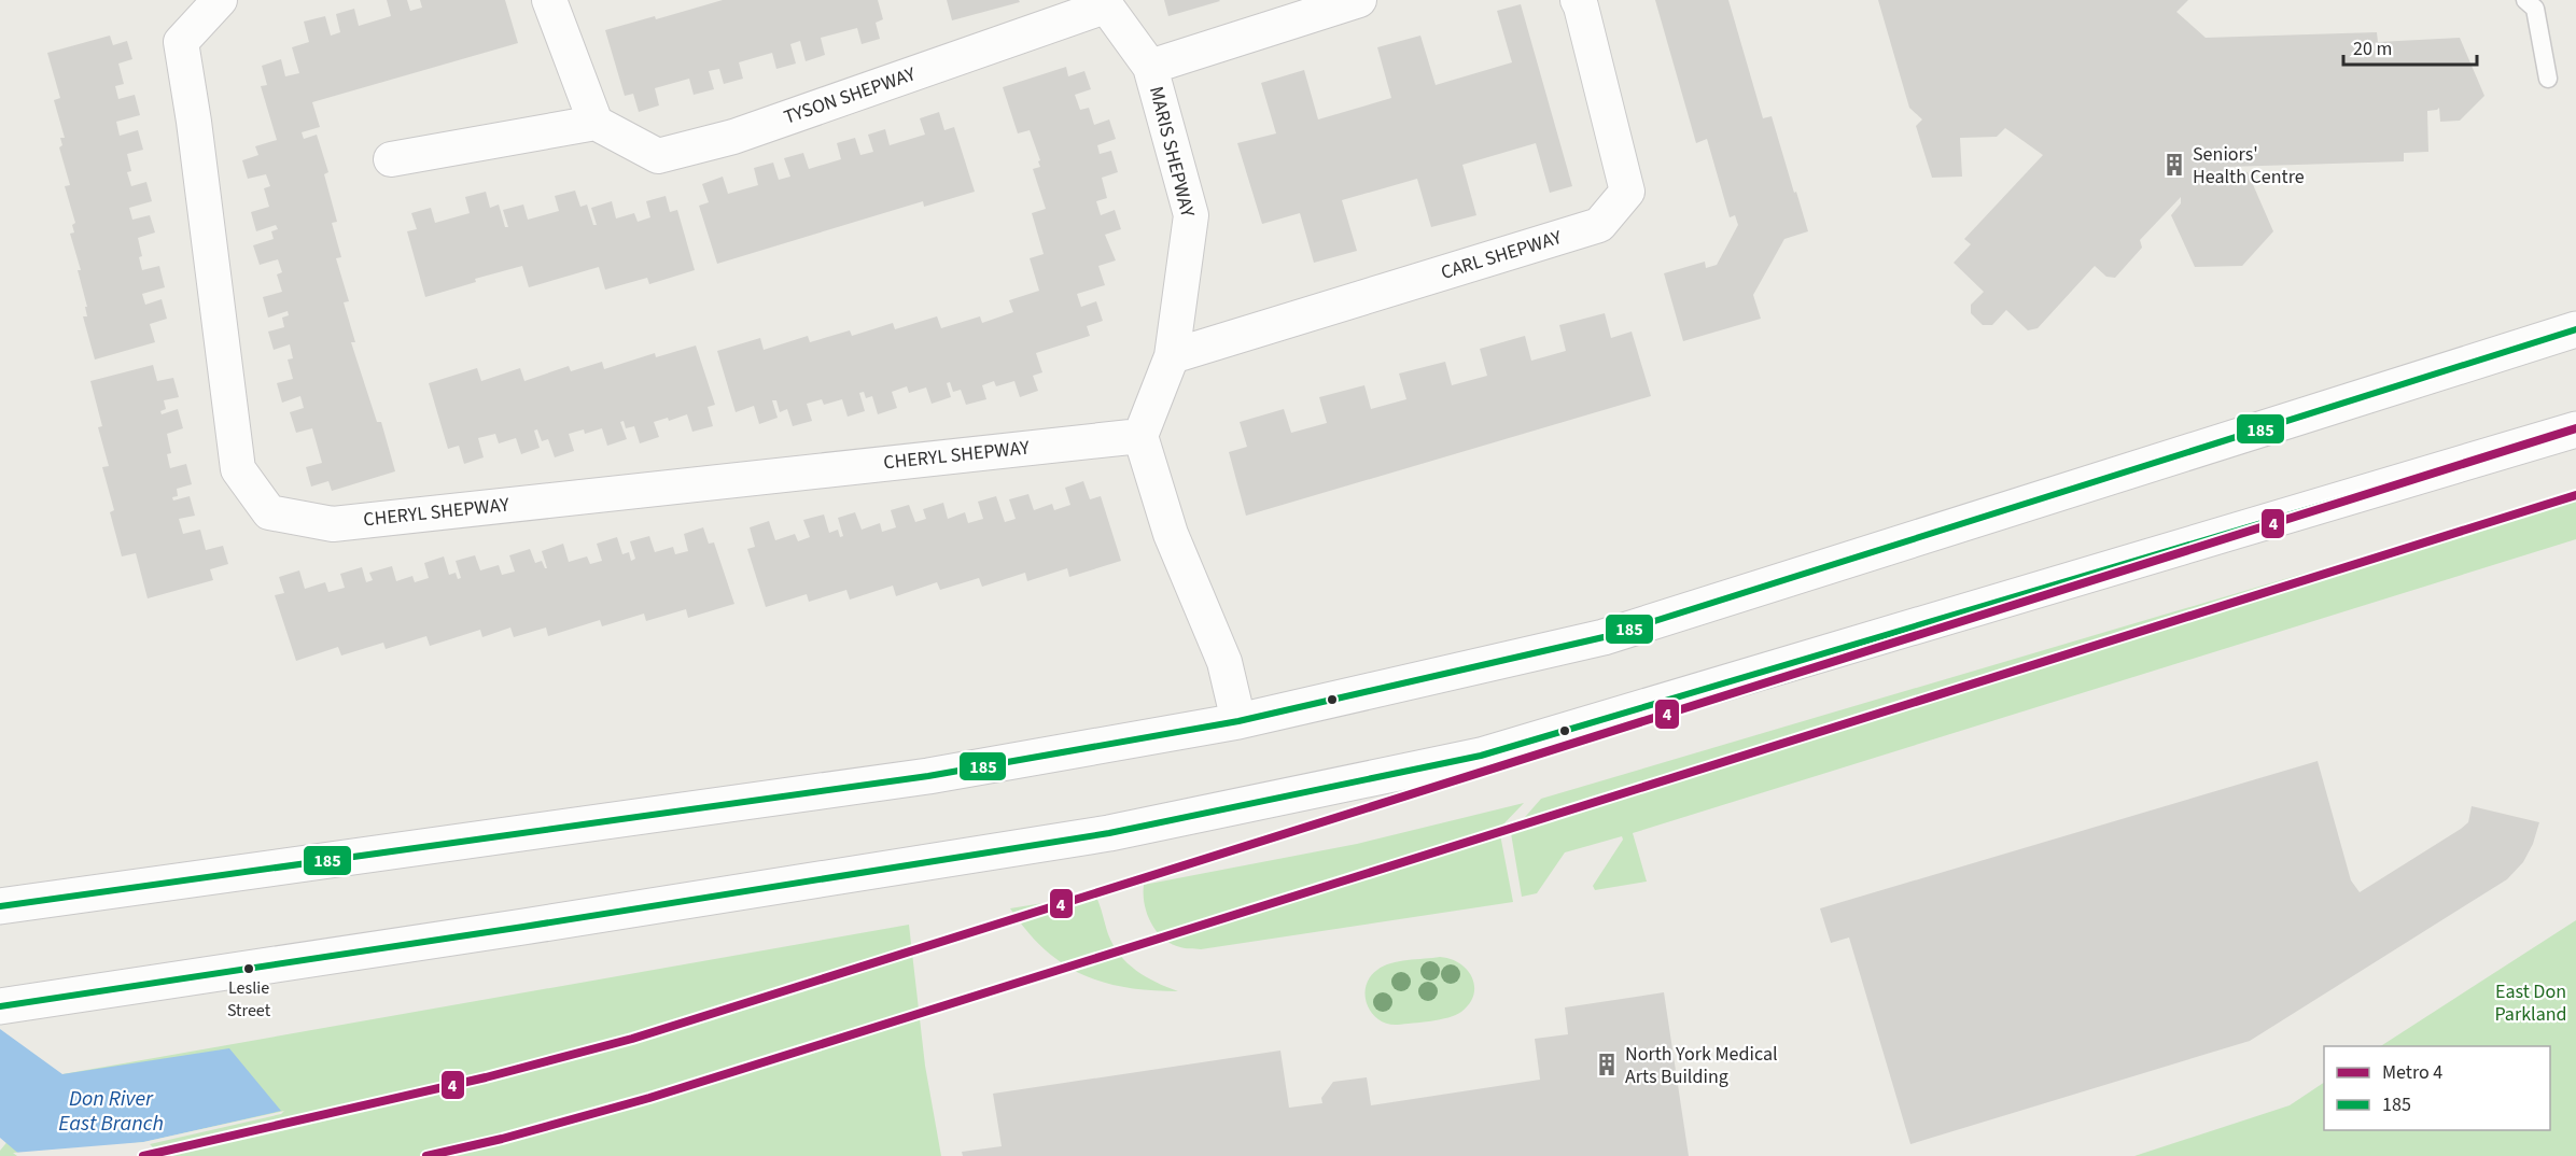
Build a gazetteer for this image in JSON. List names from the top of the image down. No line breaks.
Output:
{"streets":{"street":["TYSON SHEPWAY","MARIS SHEPWAY","CARL SHEPWAY","CHERYL SHEPWAY"]},"crossings":[["TYSON SHEPWAY","MARIS SHEPWAY"],["MARIS SHEPWAY","CARL SHEPWAY"],["MARIS SHEPWAY","CHERYL SHEPWAY"]],"water":["Don River East Branch"],"parks":["East Don Parkland"],"places":{"building":["Seniors' Health Centre","North York Medical Arts Building"],"other":["Leslie Street"]},"lines":["transit line 185","metro line 4"],"legend":["Metro 4","185"],"scale_bar":"20 m"}
